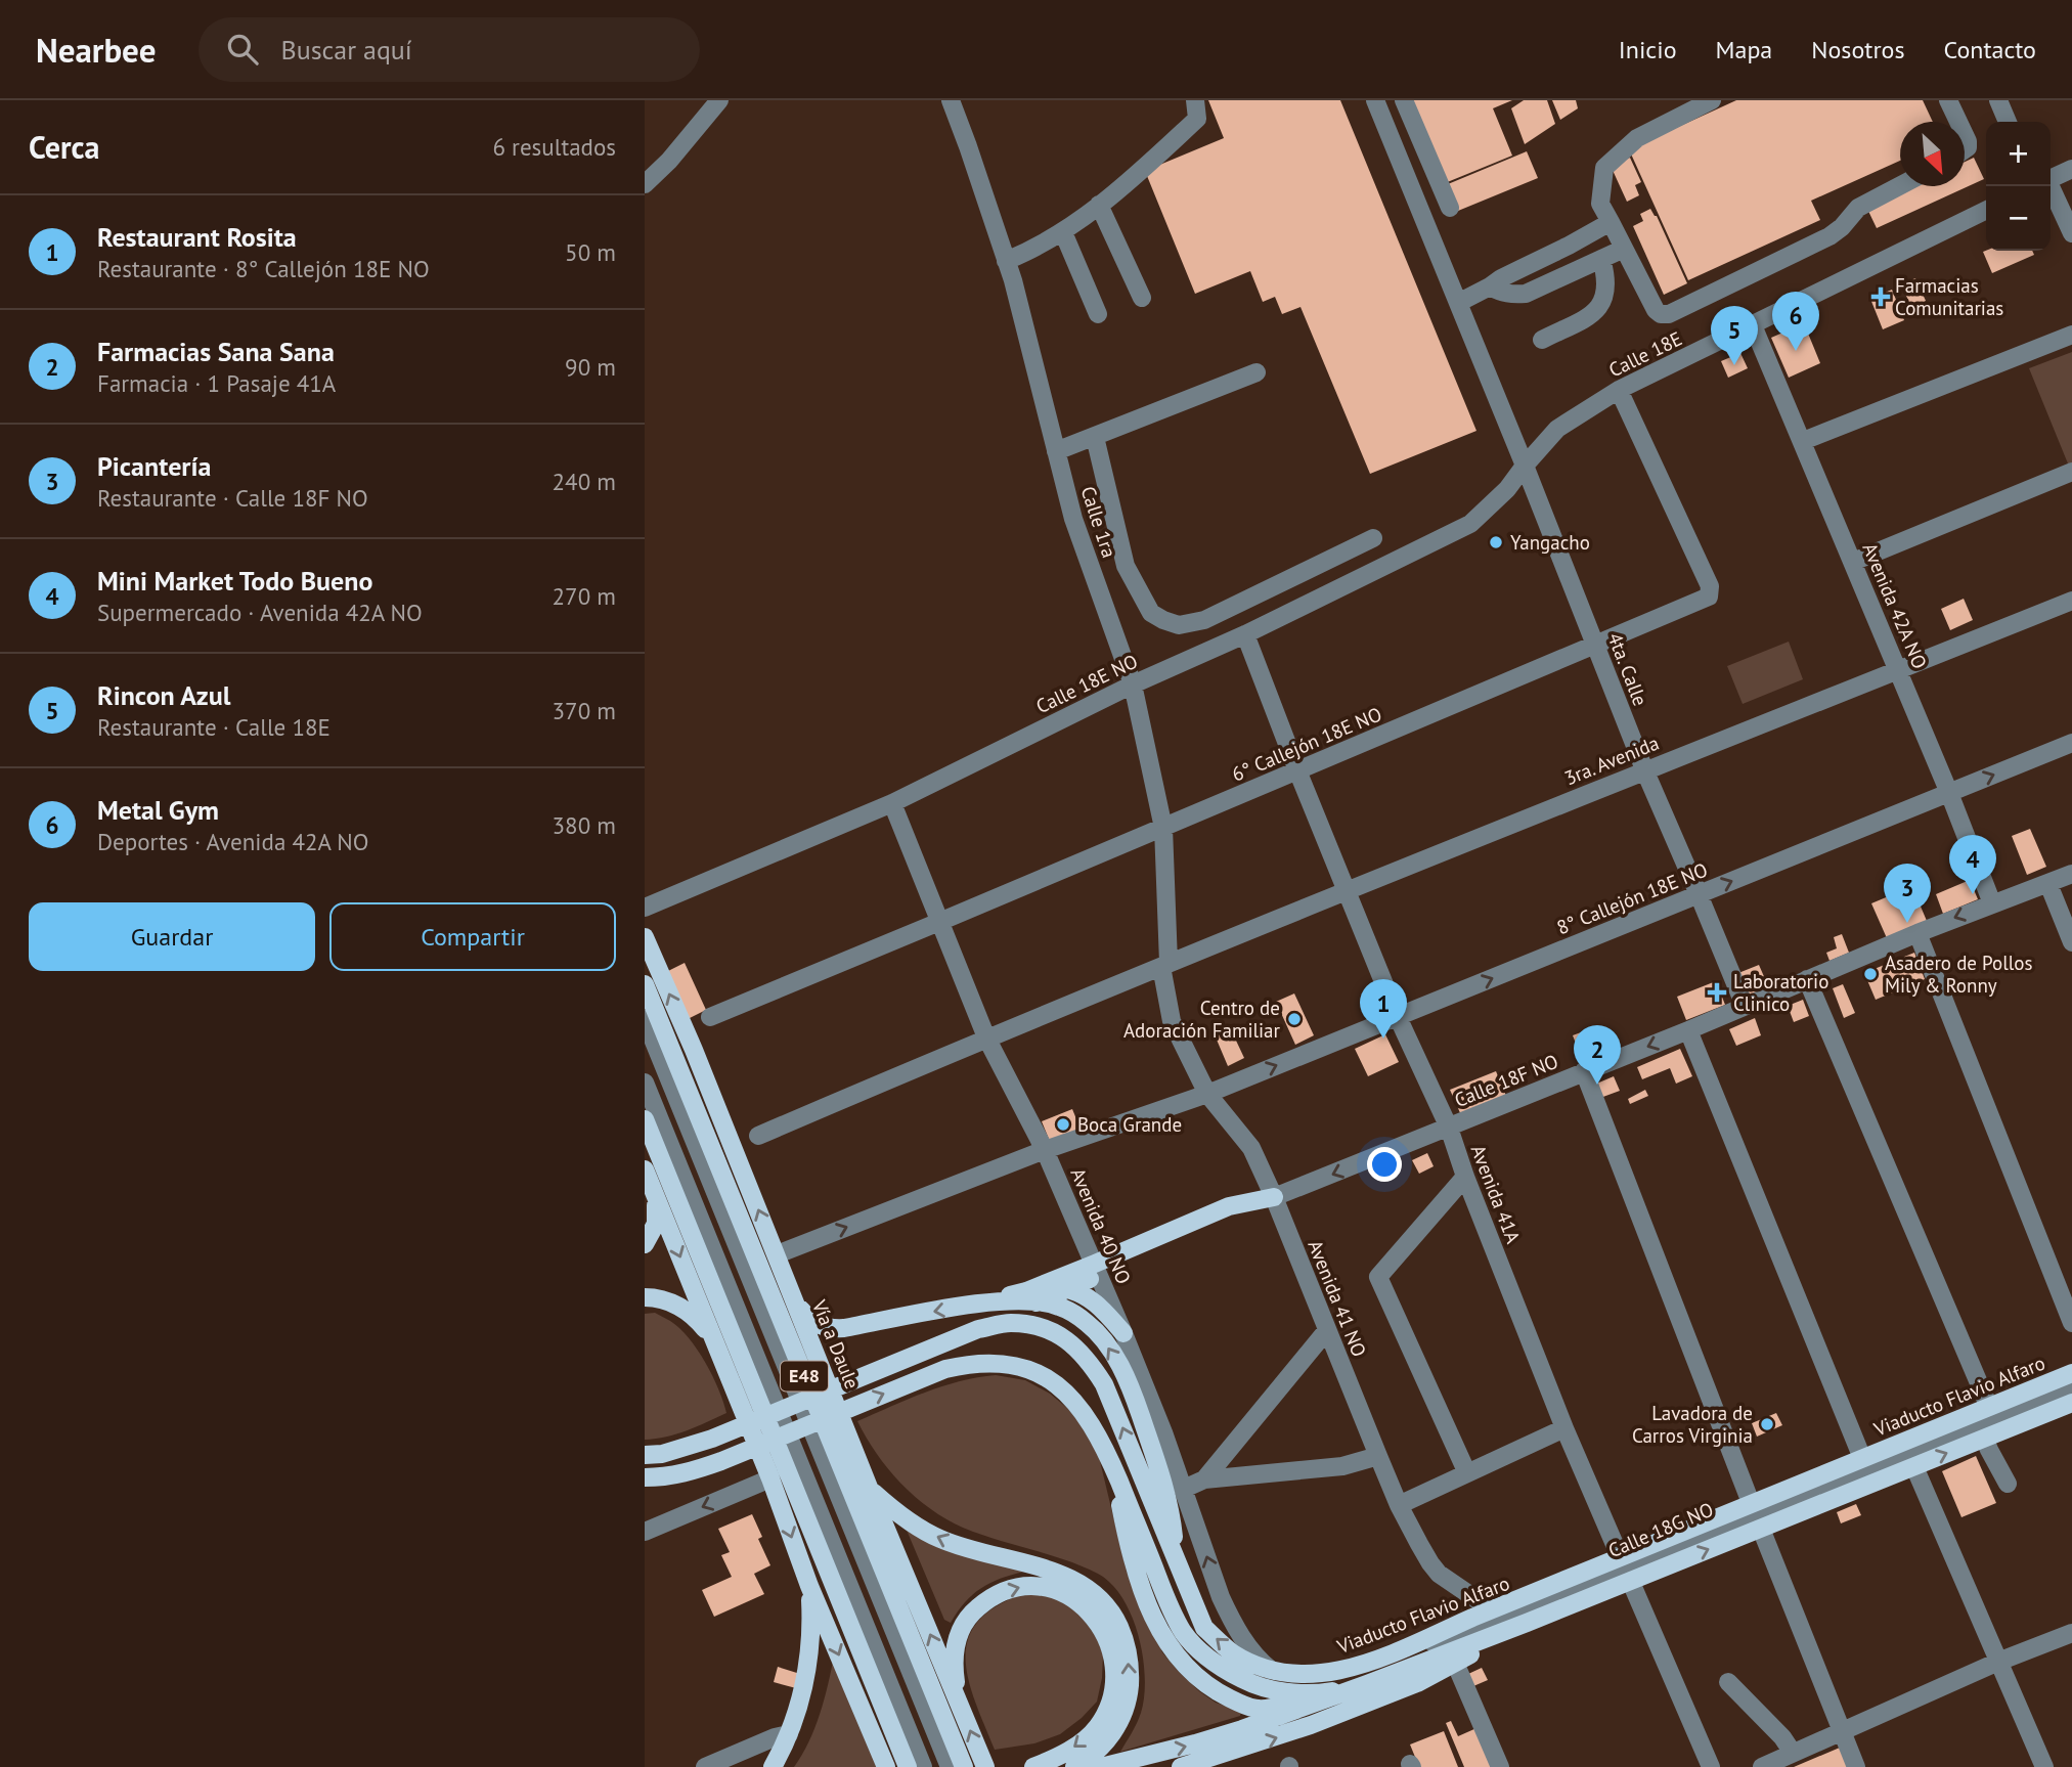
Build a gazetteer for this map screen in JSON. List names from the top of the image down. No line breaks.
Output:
{"streets":{"main road":["Vía a Daule","E48","Viaducto Flavio Alfaro"],"street":["Calle 18E","Calle 1ra","Avenida 42A NO","4ta. Calle","Calle 18E NO","6° Callejón 18E NO","3ra. Avenida","8° Callejón 18E NO","Calle 18F NO","Avenida 41A","Avenida 40 NO","Avenida 41 NO","Calle 18G NO"]},"crossings":[["Calle 18E","Avenida 42A NO"],["Calle 18E","4ta. Calle"],["Calle 18E","Calle 18E NO"],["Calle 18E","6° Callejón 18E NO"],["Calle 1ra","Calle 18E NO"],["Calle 1ra","6° Callejón 18E NO"],["Calle 1ra","3ra. Avenida"],["Calle 1ra","Avenida 41 NO"],["Avenida 42A NO","3ra. Avenida"],["Avenida 42A NO","8° Callejón 18E NO"],["Avenida 42A NO","Calle 18F NO"],["4ta. Calle","Calle 18E NO"],["4ta. Calle","6° Callejón 18E NO"],["4ta. Calle","3ra. Avenida"],["4ta. Calle","8° Callejón 18E NO"],["4ta. Calle","Calle 18F NO"],["Calle 18E NO","Avenida 41A"],["Calle 18E NO","Avenida 40 NO"],["6° Callejón 18E NO","Avenida 41A"],["6° Callejón 18E NO","Avenida 40 NO"],["3ra. Avenida","Avenida 41A"],["3ra. Avenida","Avenida 40 NO"],["3ra. Avenida","Avenida 41 NO"],["8° Callejón 18E NO","Avenida 41A"],["8° Callejón 18E NO","Avenida 40 NO"],["8° Callejón 18E NO","Avenida 41 NO"],["8° Callejón 18E NO","Vía a Daule"],["Calle 18F NO","Avenida 41A"],["Calle 18F NO","Avenida 41 NO"],["Avenida 41A","Calle 18G NO"],["Avenida 40 NO","Calle 18G NO"],["Avenida 41 NO","Calle 18G NO"]],"one_way":["8° Callejón 18E NO","Calle 18F NO"],"places":{"health":["Farmacias Comunitarias","Laboratorio Clinico"],"other":["Yangacho","Asadero de Pollos Mily & Ronny","Centro de Adoración Familiar","Boca Grande","Lavadora de Carros Virginia"]},"north":"bottom right","page":{"header":"Nearbee","search":"Buscar aquí","nav":["Inicio","Mapa","Nosotros","Contacto"],"heading":["Cerca","6 resultados"],"map_buttons":["+","−"],"list":[{"mark":"1","name":"Restaurant Rosita","note":"Restaurante · 8° Callejón 18E NO","value":"50 m"},{"mark":"2","name":"Farmacias Sana Sana","note":"Farmacia · 1 Pasaje 41A","value":"90 m"},{"mark":"3","name":"Picantería","note":"Restaurante · Calle 18F NO","value":"240 m"},{"mark":"4","name":"Mini Market Todo Bueno","note":"Supermercado · Avenida 42A NO","value":"270 m"},{"mark":"5","name":"Rincon Azul","note":"Restaurante · Calle 18E","value":"370 m"},{"mark":"6","name":"Metal Gym","note":"Deportes · Avenida 42A NO","value":"380 m"}],"pins":["6","5","4","3","1","2"],"buttons":["Guardar","Compartir"]}}
